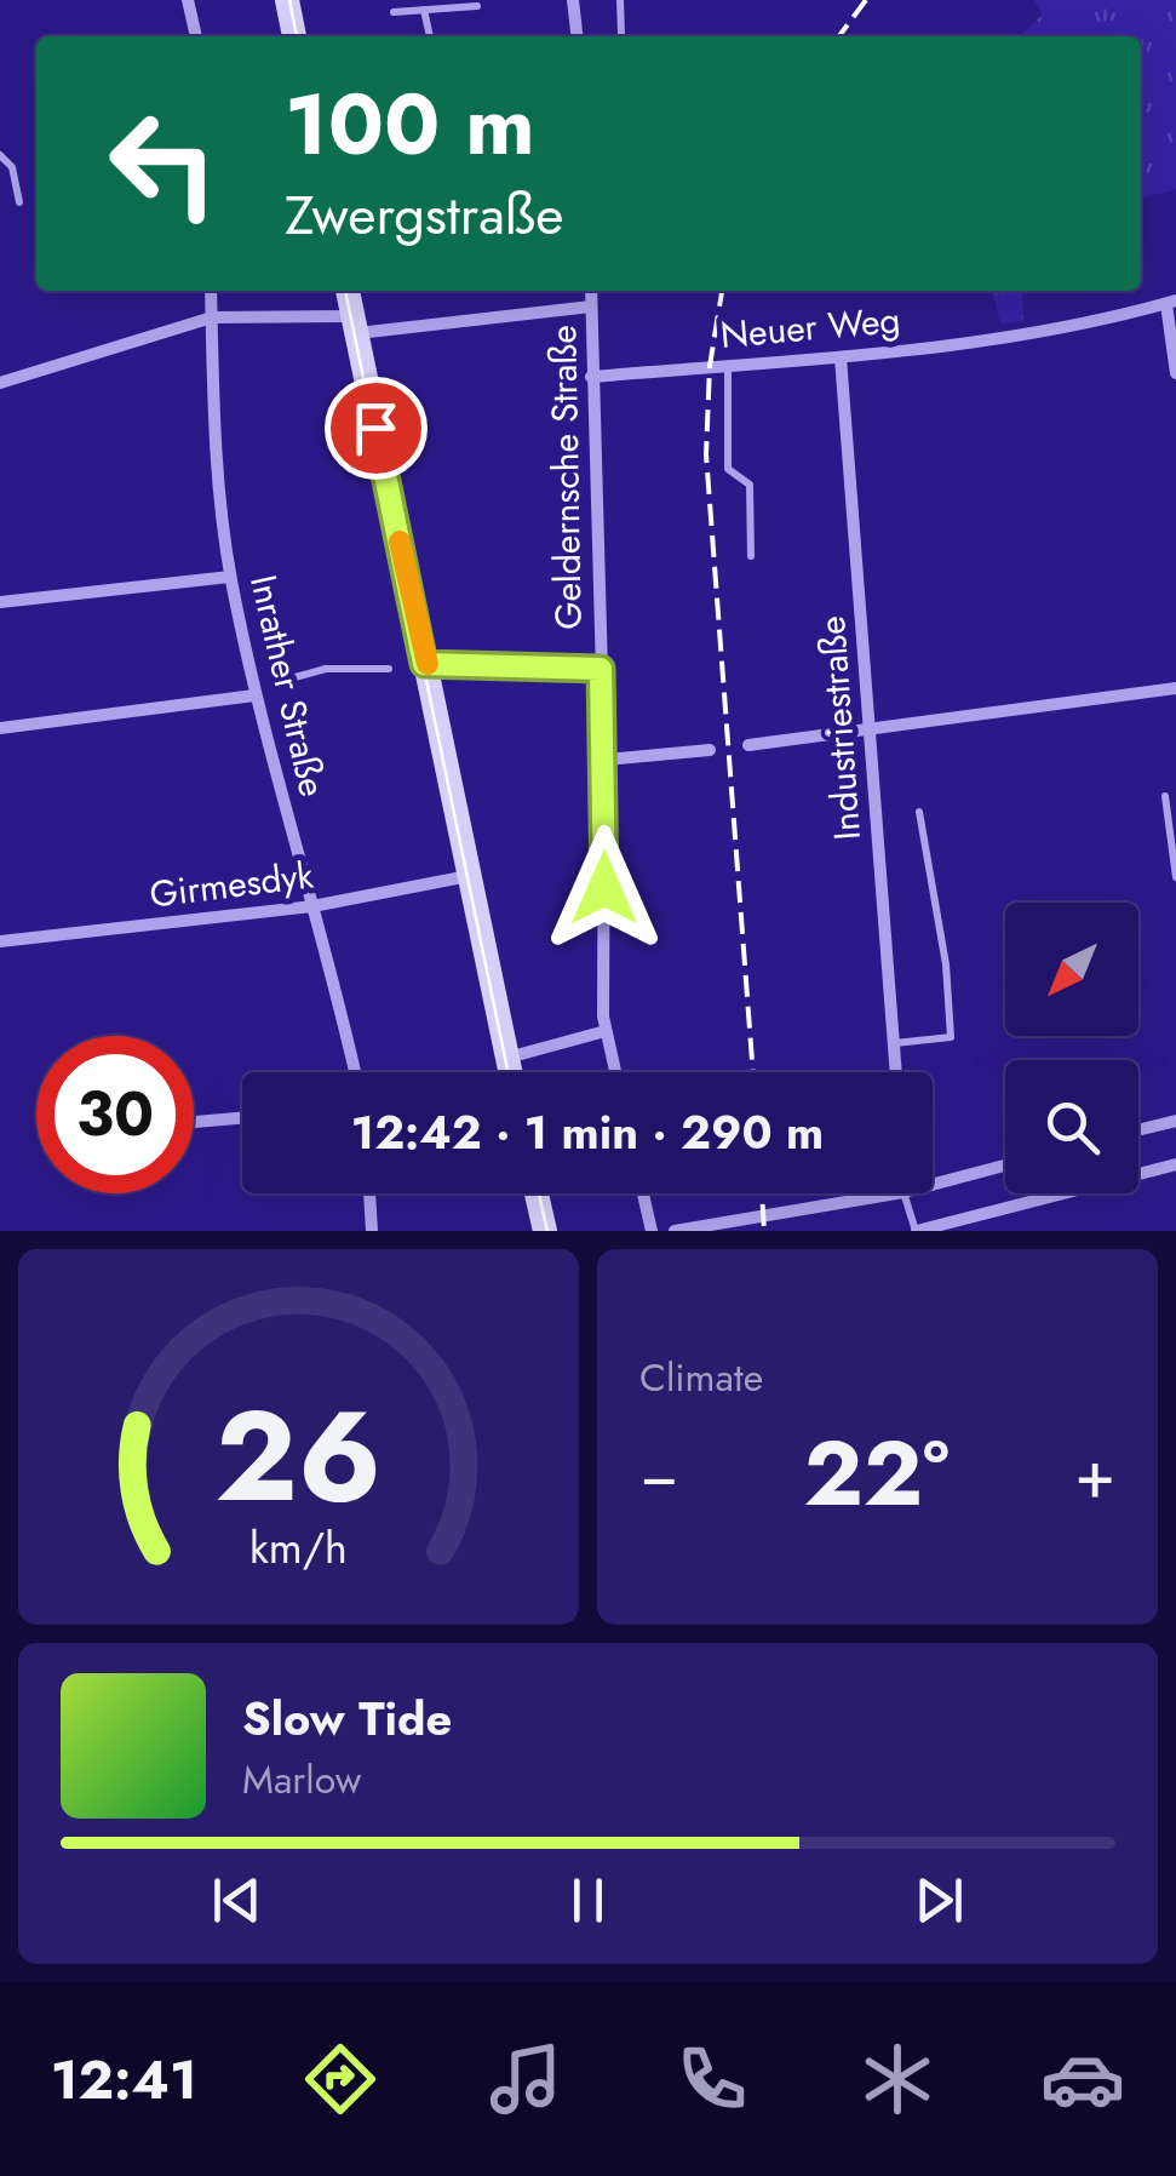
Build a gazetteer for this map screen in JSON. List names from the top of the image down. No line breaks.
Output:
{"streets":{"street":["Neuer Weg","Geldernsche Straße","Inrather Straße","Industriestraße","Girmesdyk"]},"crossings":[["Neuer Weg","Geldernsche Straße"],["Neuer Weg","Industriestraße"],["Inrather Straße","Girmesdyk"]],"north":"bottom left","page":{"turn":["100 m","Zwergstraße"],"limit":"30","trip":"12:42 · 1 min · 290 m","tile":"Climate","heat":["−","22°","+"],"song":["Slow Tide","Marlow"],"tabs":"12:41","gauge":["26","km/h"]}}
